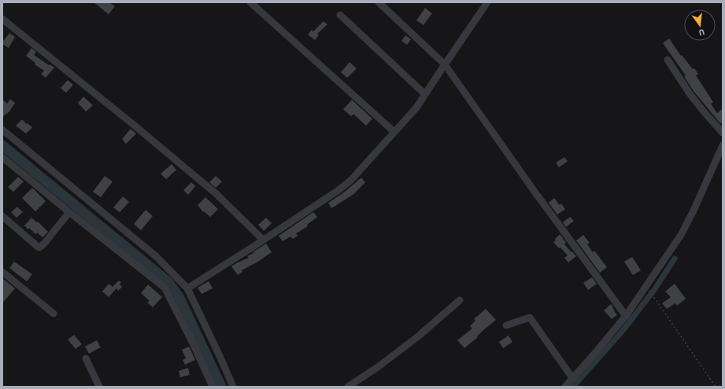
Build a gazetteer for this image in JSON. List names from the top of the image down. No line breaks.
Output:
{"north":"bottom"}
